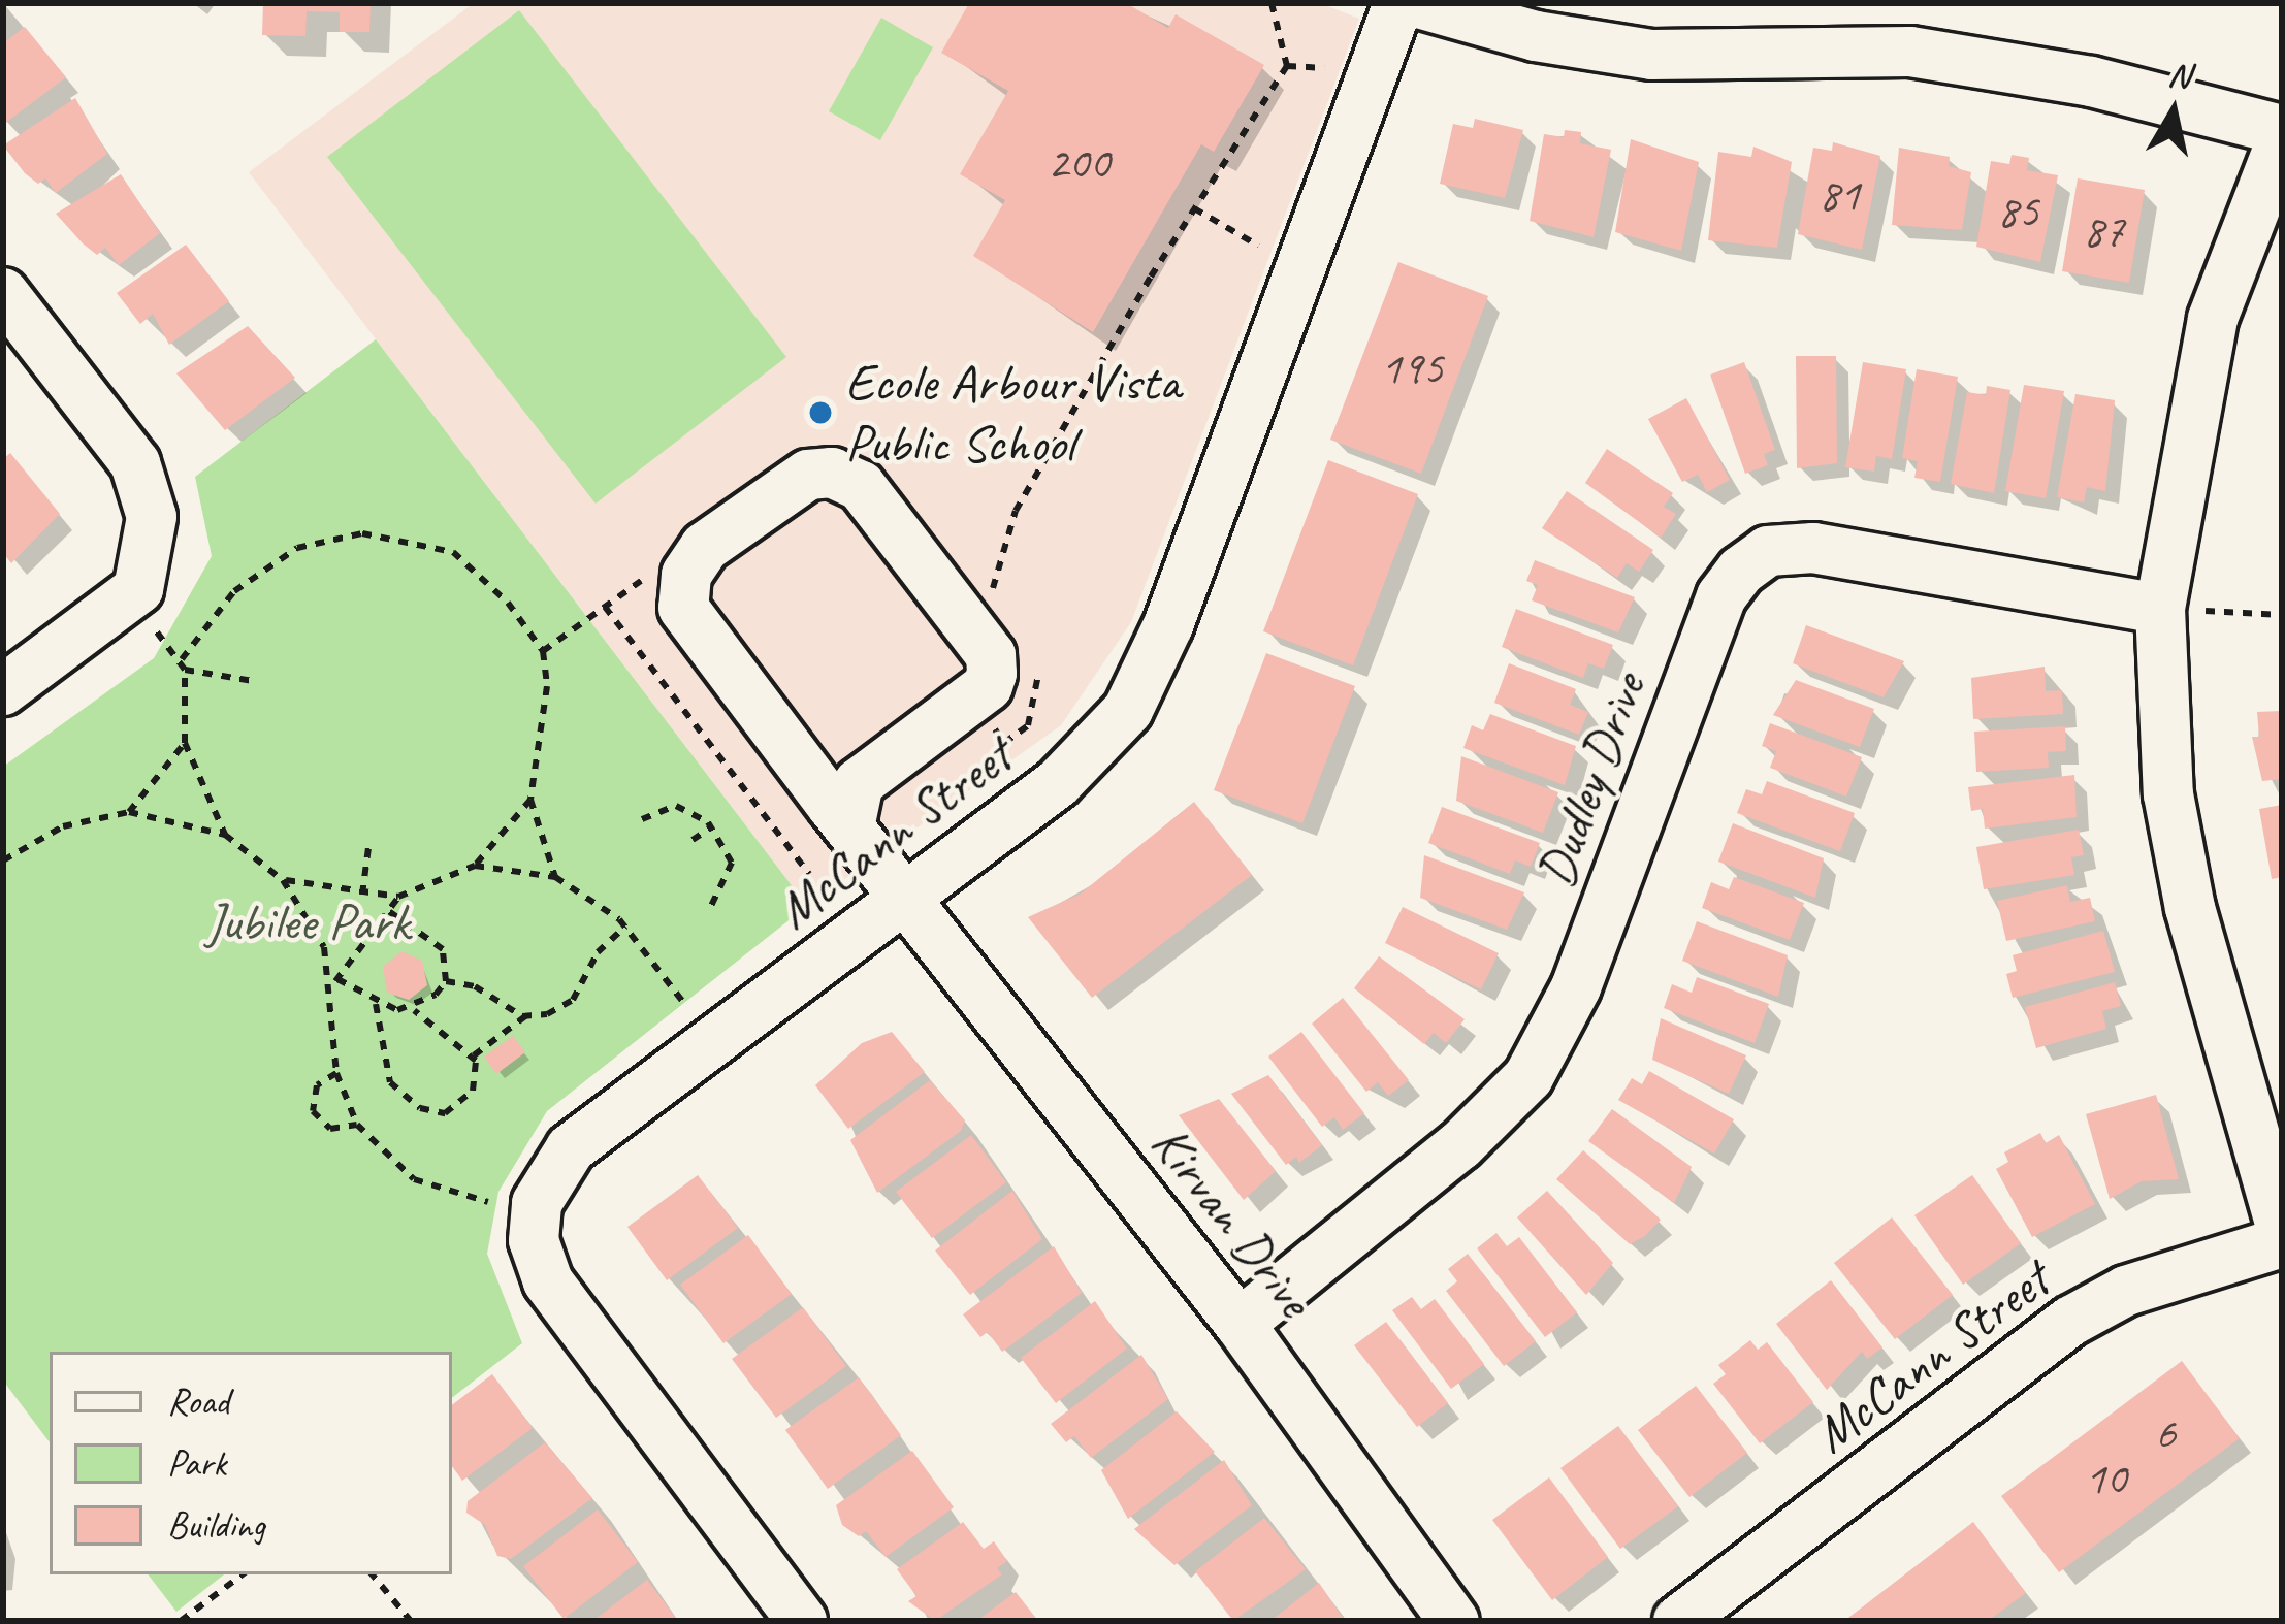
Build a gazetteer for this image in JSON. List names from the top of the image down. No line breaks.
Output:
{"streets":{"street":["Dudley Drive","McCann Street","Kirvan Drive"]},"crossings":[["Dudley Drive","Kirvan Drive"],["McCann Street","Kirvan Drive"]],"parks":["Jubilee Park"],"places":["Ecole Arbour Vista Public School"],"house_numbers":["200","81","85","87","195","6","10"],"legend":["Road","Park","Building"],"north":"top"}
